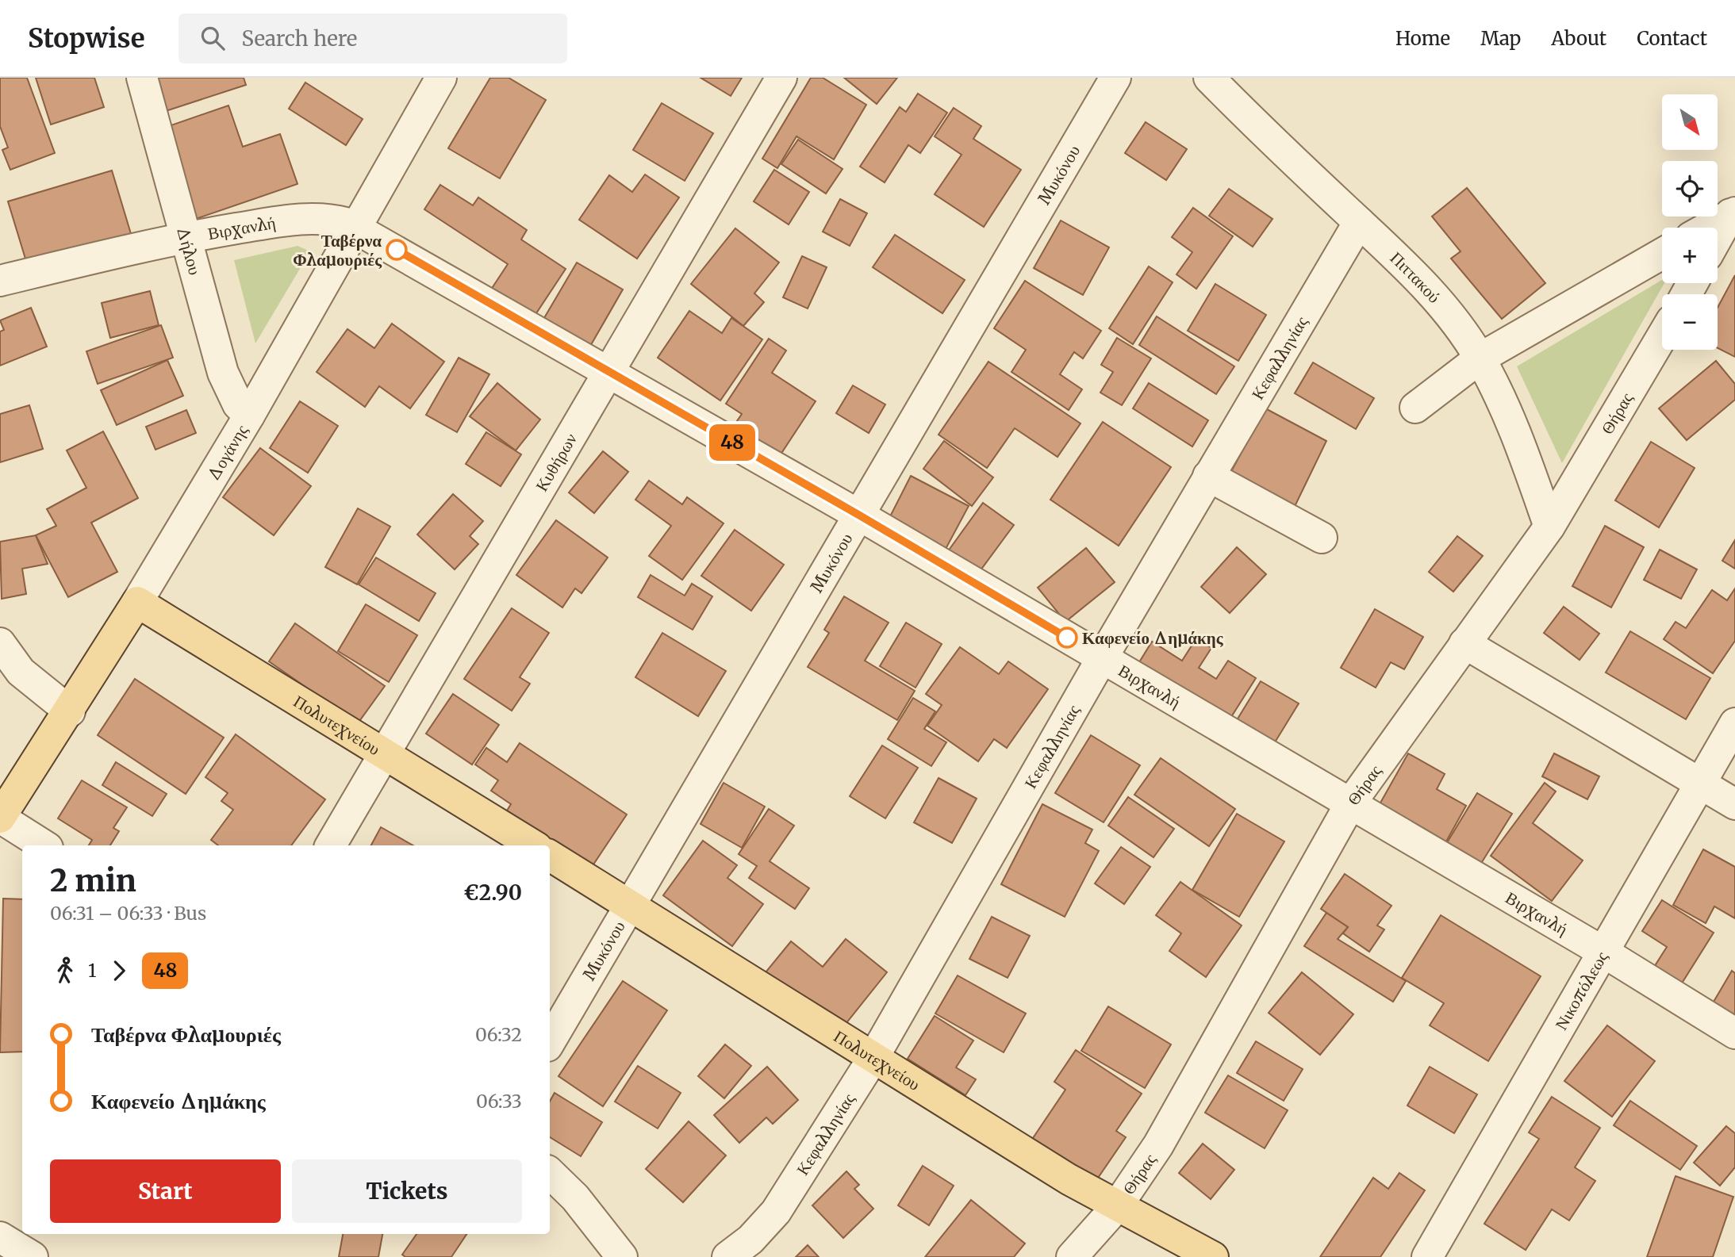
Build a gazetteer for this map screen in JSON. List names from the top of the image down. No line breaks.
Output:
{"streets":{"main road":["Δογάνης","Πολυτεχνείου"],"street":["Μυκόνου","Βιρχανλή","Δήλου","Πιττακού","Κεφαλληνίας","Θήρας","Κυθήρων","Νικοπόλεως"]},"crossings":[["Μυκόνου","Βιρχανλή"],["Μυκόνου","Πολυτεχνείου"],["Βιρχανλή","Δήλου"],["Βιρχανλή","Κεφαλληνίας"],["Βιρχανλή","Θήρας"],["Βιρχανλή","Δογάνης"],["Βιρχανλή","Κυθήρων"],["Βιρχανλή","Νικοπόλεως"],["Δήλου","Δογάνης"],["Πιττακού","Κεφαλληνίας"],["Πιττακού","Θήρας"],["Κεφαλληνίας","Πολυτεχνείου"],["Θήρας","Πολυτεχνείου"],["Δογάνης","Πολυτεχνείου"],["Κυθήρων","Πολυτεχνείου"]],"places":["Ταβέρνα Φλαμουριές","Καφενείο Δημάκης"],"lines":["bus line 48"],"north":"bottom right","page":{"header":"Stopwise","search":"Search here","nav":["Home","Map","About","Contact"],"on_map":"48","map_buttons":["+","−"],"heading":["2 min","06:31 – 06:33 · Bus","€2.90"],"legs":["1","48"],"list":[{"name":"Ταβέρνα Φλαμουριές","value":"06:32"},{"name":"Καφενείο Δημάκης","value":"06:33"}],"buttons":["Start","Tickets"]}}
